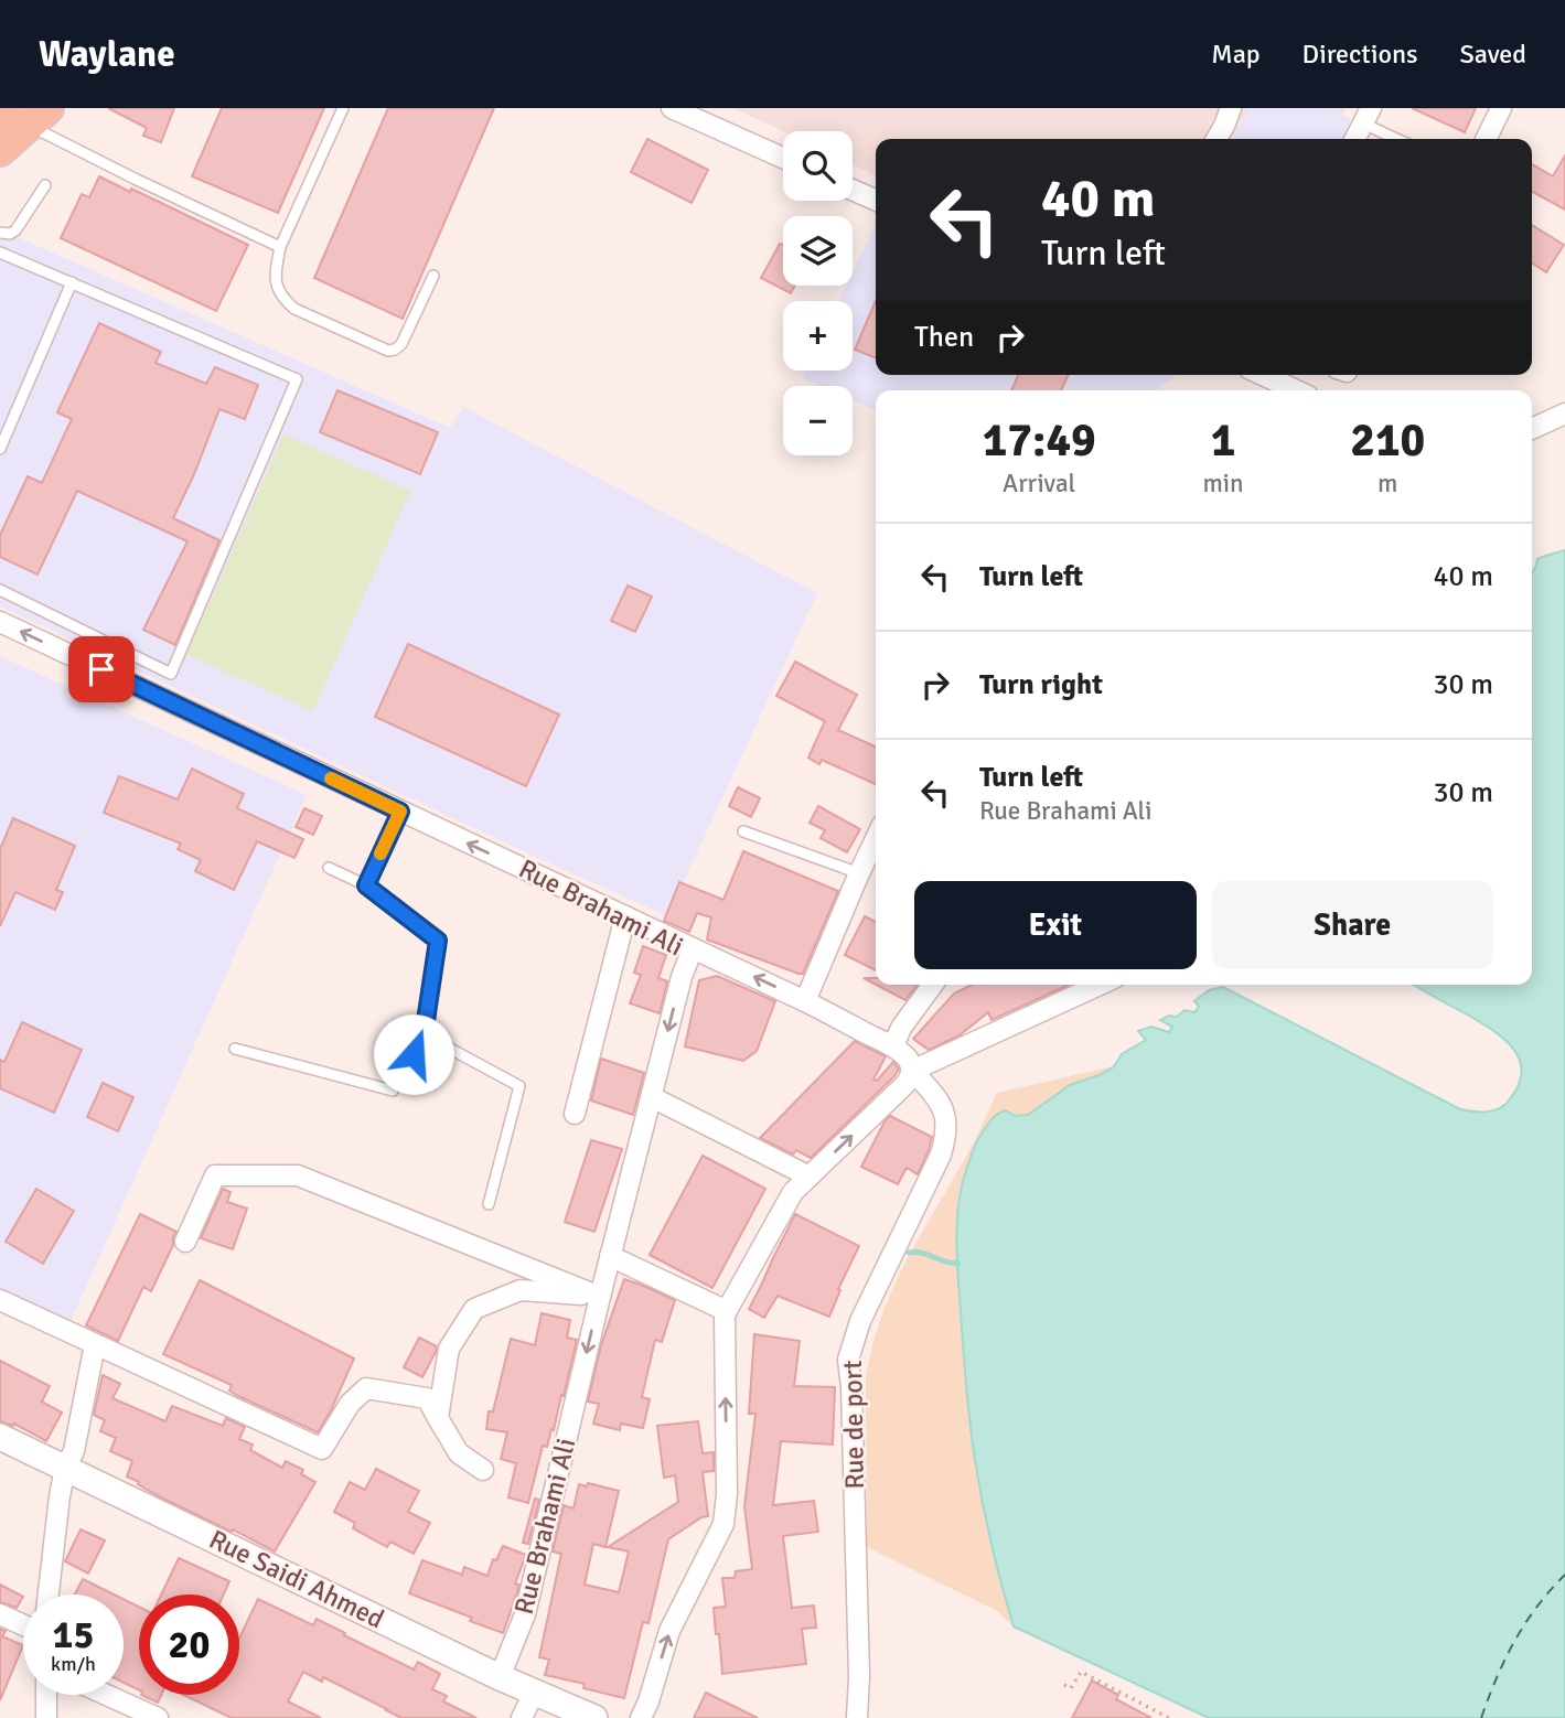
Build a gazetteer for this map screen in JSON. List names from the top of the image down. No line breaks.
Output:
{"streets":{"street":["Rue Brahami Ali","Rue de port","Rue Saidi Ahmed"]},"crossings":[["Rue Brahami Ali","Rue Saidi Ahmed"]],"page":{"header":"Waylane","nav":["Map","Directions","Saved"],"map_buttons":["+","−"],"turn":["40 m","Turn left"],"then":"Then","eta":["17:49","Arrival","1","min","210","m"],"list":[{"name":"Turn left","value":"40 m"},{"name":"Turn right","value":"30 m"},{"name":"Turn left","note":"Rue Brahami Ali","value":"30 m"}],"buttons":["Exit","Share"],"speed":"15 km/h","limit":"20"}}
